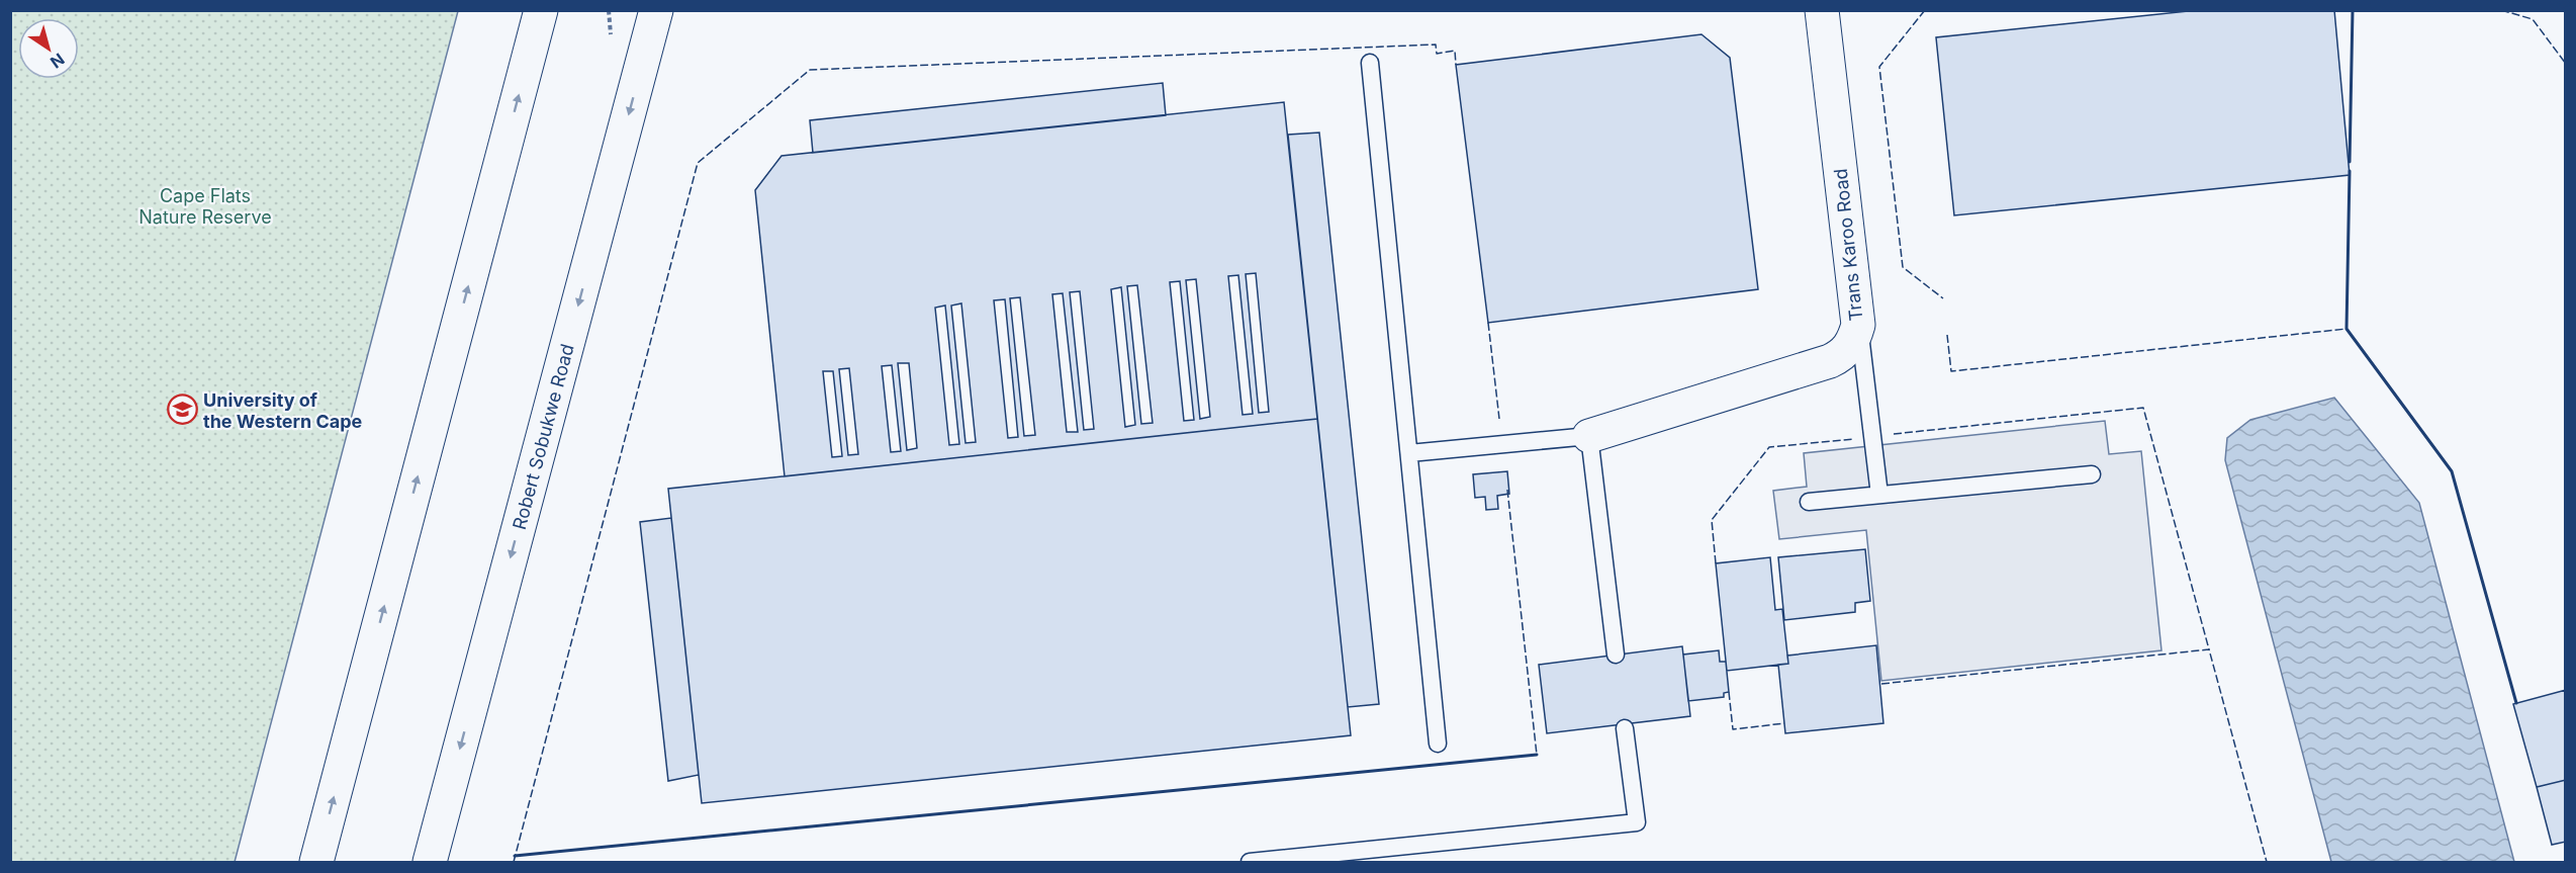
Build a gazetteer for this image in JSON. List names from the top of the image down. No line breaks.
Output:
{"streets":{"main road":["Trans Karoo Road","Robert Sobukwe Road"]},"parks":["Cape Flats Nature Reserve"],"places":{"school or university":["University of the Western Cape"]},"north":"bottom right"}
